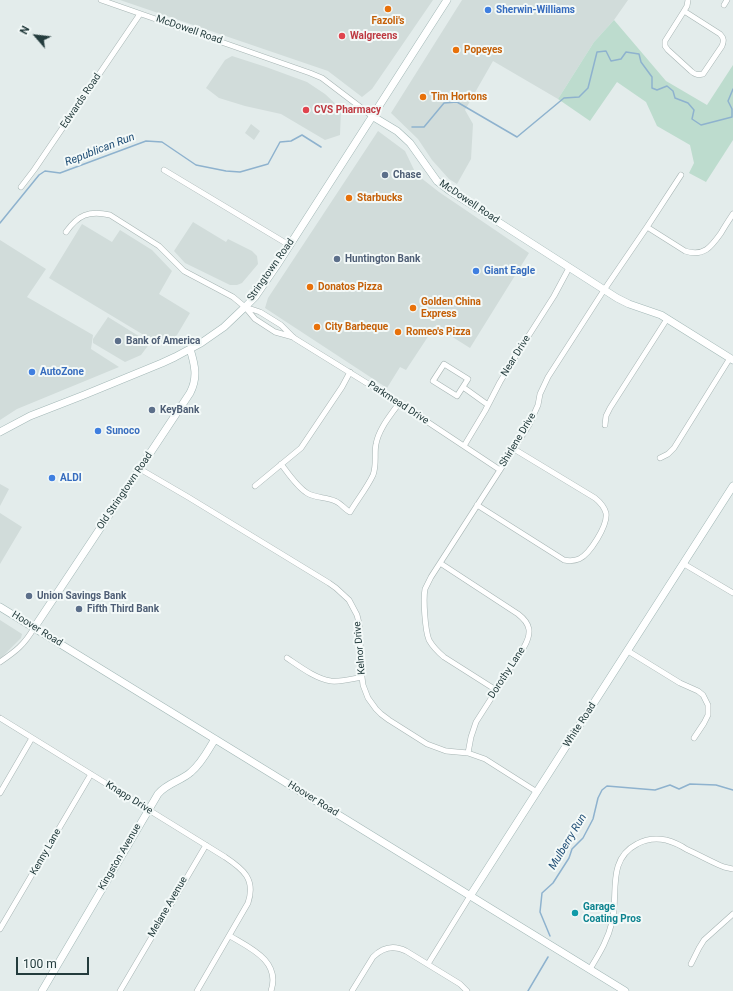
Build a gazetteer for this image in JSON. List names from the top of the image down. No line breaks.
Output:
{"streets":{"street":["McDowell Road","Edwards Road","Stringtown Road","Near Drive","Parkmead Drive","Shirlene Drive","Old Stringtown Road","Hoover Road","Kelnor Drive","Dorothy Lane","White Road","Knapp Drive","Kenny Lane","Kingston Avenue","Melane Avenue"]},"crossings":[["McDowell Road","Edwards Road"],["McDowell Road","Stringtown Road"],["McDowell Road","Near Drive"],["McDowell Road","Shirlene Drive"],["Stringtown Road","Parkmead Drive"],["Stringtown Road","Old Stringtown Road"],["Near Drive","Parkmead Drive"],["Parkmead Drive","Shirlene Drive"],["Shirlene Drive","Dorothy Lane"],["Old Stringtown Road","Hoover Road"],["Old Stringtown Road","Kelnor Drive"],["Hoover Road","White Road"],["Hoover Road","Kingston Avenue"],["Kelnor Drive","Dorothy Lane"],["Kelnor Drive","White Road"],["Knapp Drive","Kenny Lane"],["Knapp Drive","Kingston Avenue"],["Knapp Drive","Melane Avenue"]],"water":["Republican Run","Mulberry Run"],"places":["Fazoli's","Sherwin-Williams","Walgreens","Popeyes","Tim Hortons","CVS Pharmacy","Chase","Starbucks","Huntington Bank","Giant Eagle","Donatos Pizza","Golden China Express","City Barbeque","Romeo's Pizza","Bank of America","AutoZone","KeyBank","Sunoco","ALDI","Union Savings Bank","Fifth Third Bank","Garage Coating Pros"],"scale_bar":"100 m","north":"top left"}
